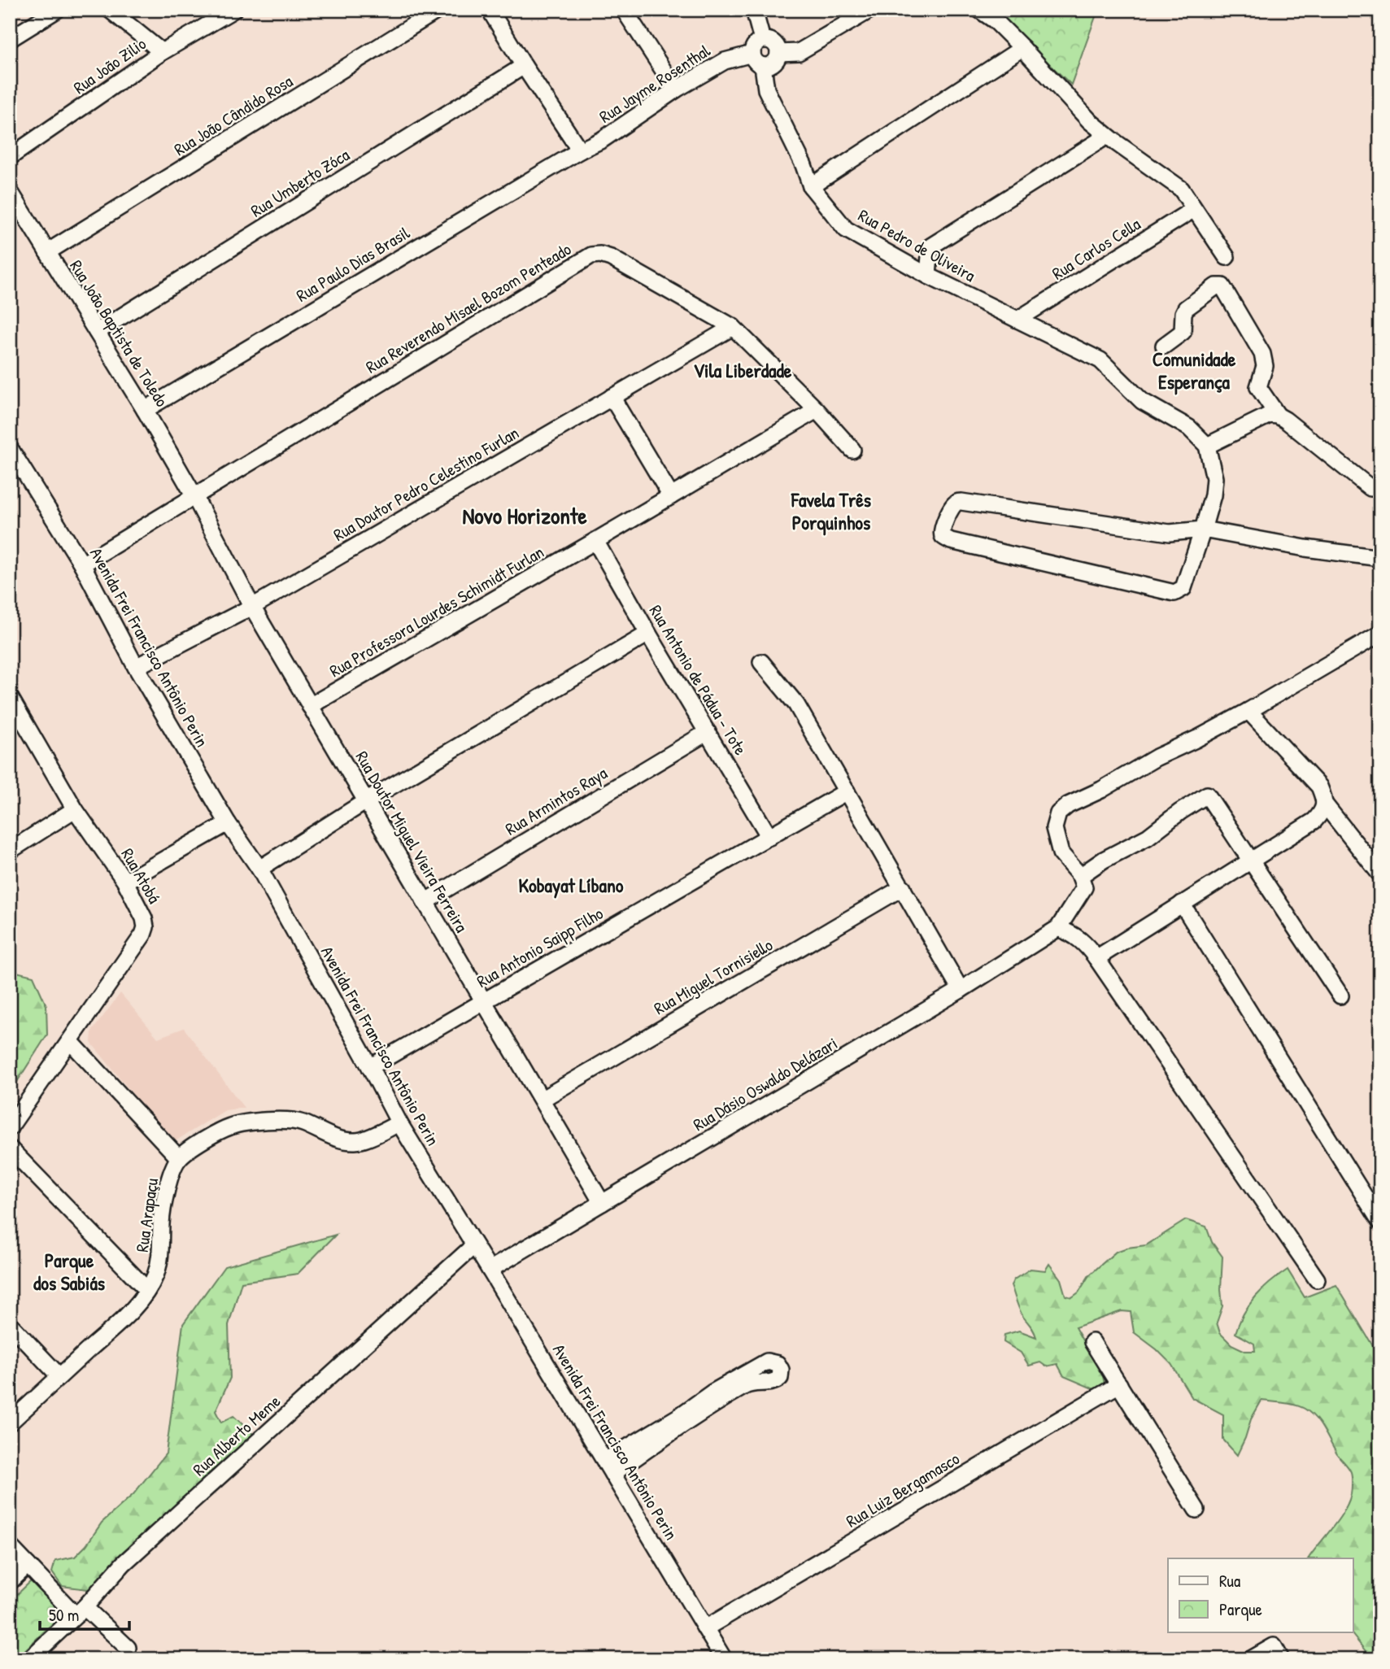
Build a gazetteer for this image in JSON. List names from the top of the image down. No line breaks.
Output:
{"streets":{"street":["Rua João Zilio","Rua Jayme Rosenthal","Rua João Cândido Rosa","Rua Umberto Zóca","Rua Pedro de Oliveira","Rua Carlos Cella","Rua Paulo Dias Brasil","Rua Reverendo Misael Bozom Penteado","Rua João Baptista de Toledo","Rua Doutor Pedro Celestino Furlan","Rua Professora Lourdes Schimidt Furlan","Avenida Frei Francisco Antônio Perin","Rua Antonio de Pádua - Tote","Rua Armintos Raya","Rua Doutor Miguel Vieira Ferreira","Rua Atobá","Rua Antonio Saipp Filho","Rua Miguel Tornisiello","Rua Dásio Oswaldo Delázari","Rua Arapaçu","Rua Alberto Meme","Rua Luiz Bergamasco"]},"crossings":[["Rua Jayme Rosenthal","Rua Pedro de Oliveira"],["Rua Jayme Rosenthal","Rua Paulo Dias Brasil"],["Rua João Cândido Rosa","Rua João Baptista de Toledo"],["Rua Umberto Zóca","Rua João Baptista de Toledo"],["Rua Pedro de Oliveira","Rua Carlos Cella"],["Rua Paulo Dias Brasil","Rua João Baptista de Toledo"],["Rua Reverendo Misael Bozom Penteado","Rua João Baptista de Toledo"],["Rua Reverendo Misael Bozom Penteado","Rua Doutor Pedro Celestino Furlan"],["Rua Reverendo Misael Bozom Penteado","Rua Professora Lourdes Schimidt Furlan"],["Rua Reverendo Misael Bozom Penteado","Avenida Frei Francisco Antônio Perin"],["Rua Reverendo Misael Bozom Penteado","Rua Doutor Miguel Vieira Ferreira"],["Rua João Baptista de Toledo","Rua Doutor Miguel Vieira Ferreira"],["Rua Doutor Pedro Celestino Furlan","Avenida Frei Francisco Antônio Perin"],["Rua Doutor Pedro Celestino Furlan","Rua Doutor Miguel Vieira Ferreira"],["Rua Professora Lourdes Schimidt Furlan","Rua Antonio de Pádua - Tote"],["Rua Professora Lourdes Schimidt Furlan","Rua Doutor Miguel Vieira Ferreira"],["Avenida Frei Francisco Antônio Perin","Rua Antonio Saipp Filho"],["Avenida Frei Francisco Antônio Perin","Rua Dásio Oswaldo Delázari"],["Avenida Frei Francisco Antônio Perin","Rua Alberto Meme"],["Avenida Frei Francisco Antônio Perin","Rua Luiz Bergamasco"],["Rua Antonio de Pádua - Tote","Rua Armintos Raya"],["Rua Antonio de Pádua - Tote","Rua Antonio Saipp Filho"],["Rua Armintos Raya","Rua Doutor Miguel Vieira Ferreira"],["Rua Doutor Miguel Vieira Ferreira","Rua Antonio Saipp Filho"],["Rua Doutor Miguel Vieira Ferreira","Rua Miguel Tornisiello"],["Rua Doutor Miguel Vieira Ferreira","Rua Dásio Oswaldo Delázari"]],"districts":["Comunidade Esperança","Vila Liberdade","Favela Três Porquinhos","Novo Horizonte","Kobayat Líbano","Parque dos Sabiás"],"legend":["Rua","Parque"],"scale_bar":"50 m"}
